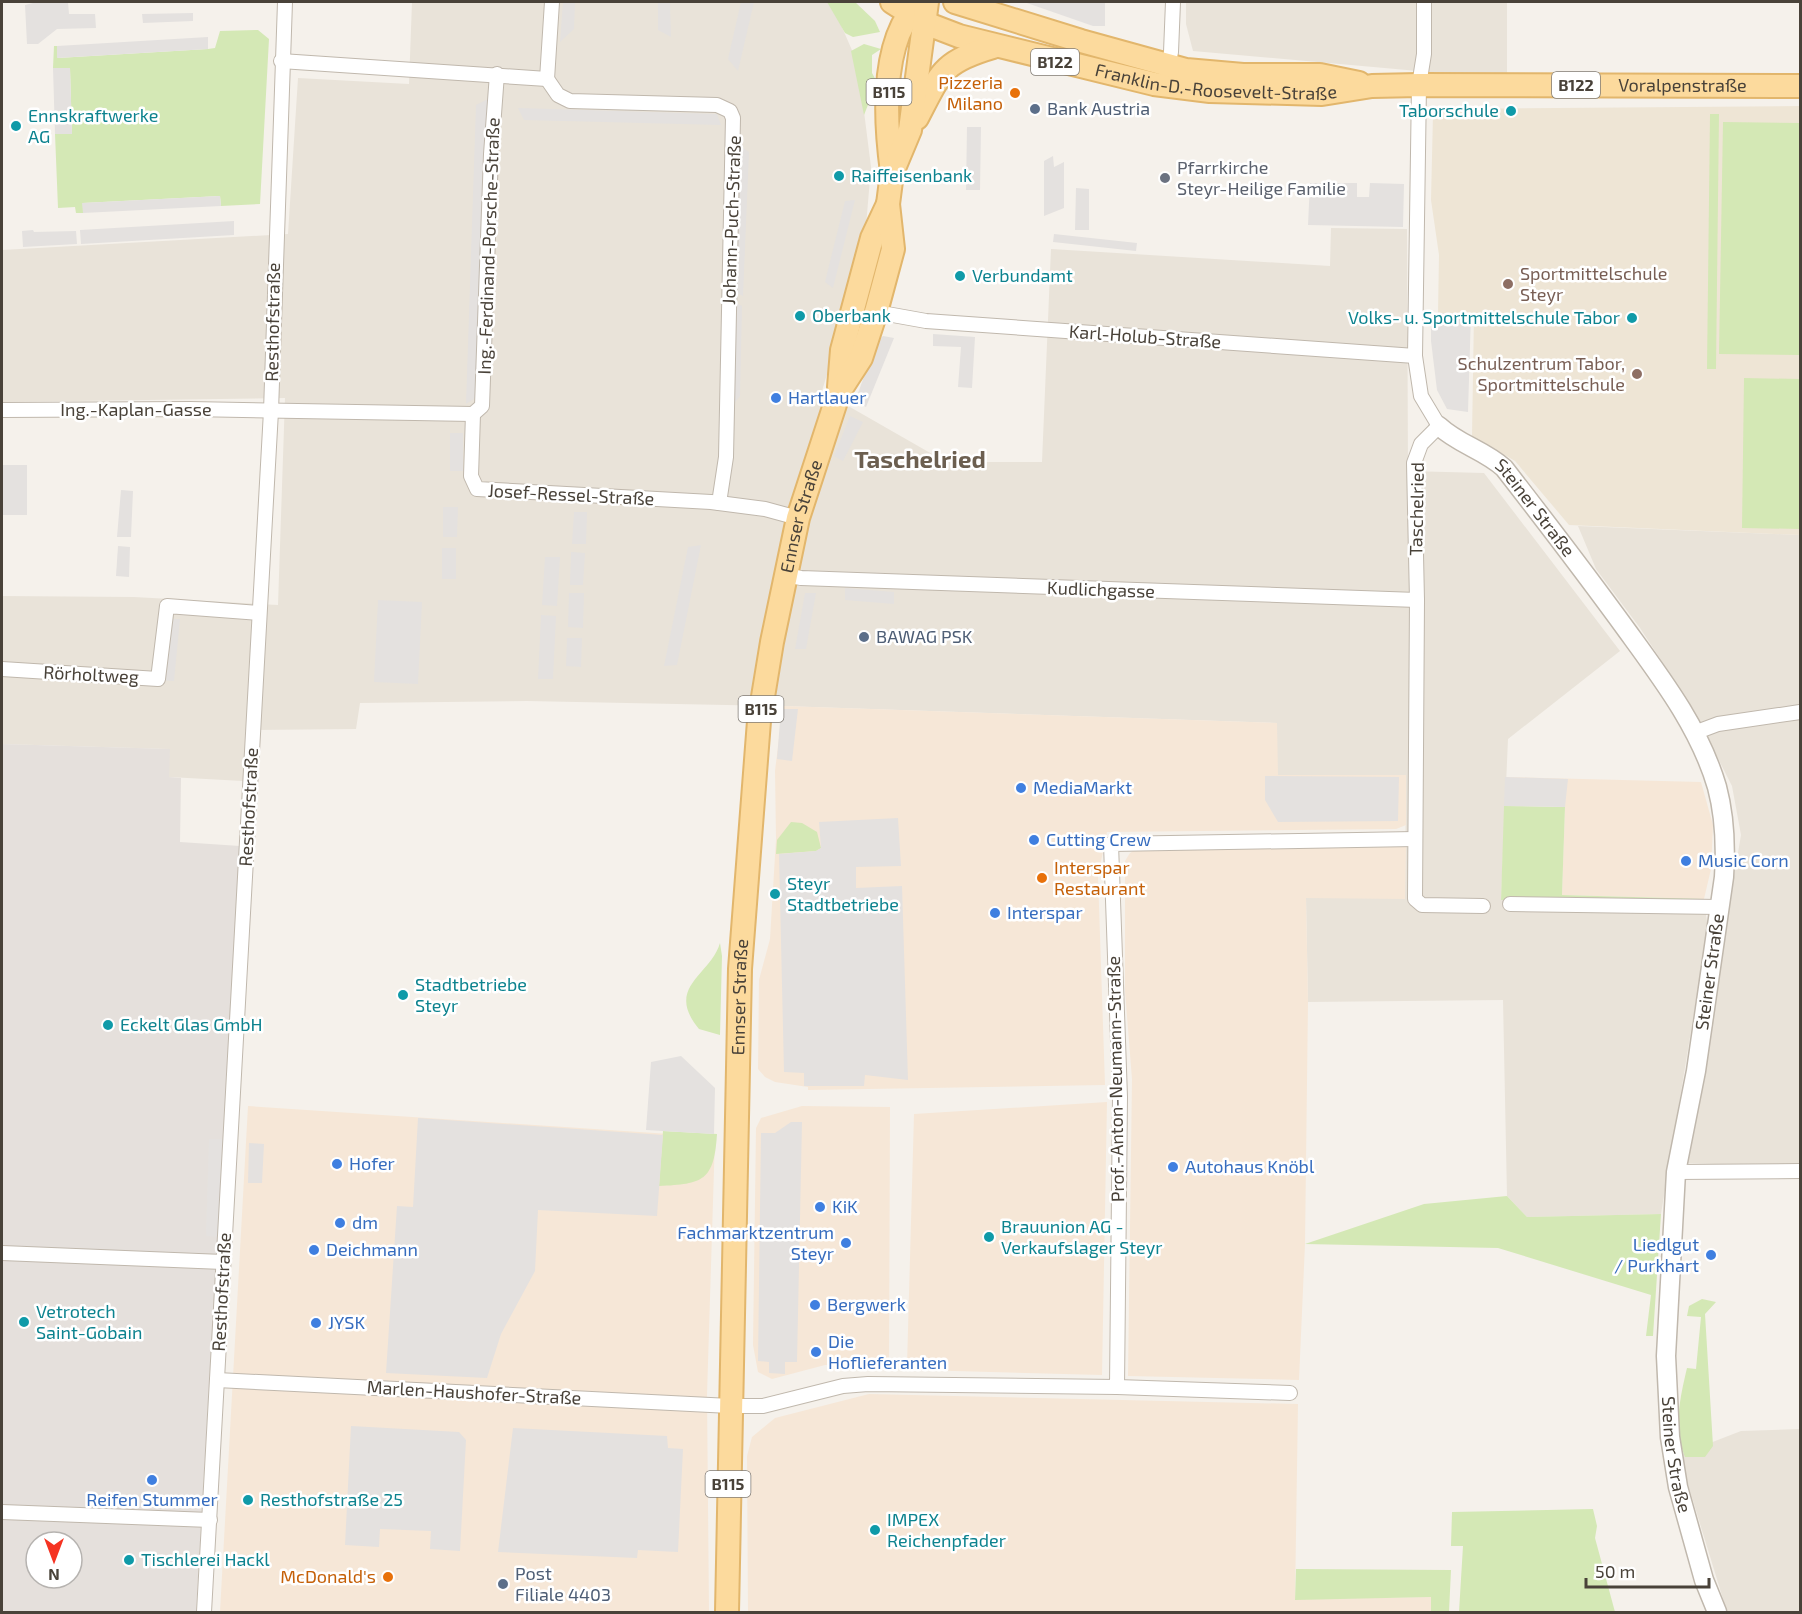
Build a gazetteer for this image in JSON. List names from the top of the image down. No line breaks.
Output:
{"streets":{"main road":["B122","Franklin-D.-Roosevelt-Straße","Voralpenstraße","B115","Ennser Straße"],"street":["Johann-Puch-Straße","Ing.-Ferdinand-Porsche-Straße","Resthofstraße","Karl-Holub-Straße","Ing.-Kaplan-Gasse","Josef-Ressel-Straße","Taschelried","Steiner Straße","Kudlichgasse","Rörholtweg","Prof.-Anton-Neumann-Straße","Marlen-Haushofer-Straße"]},"crossings":[["Franklin-D.-Roosevelt-Straße","Voralpenstraße"],["Franklin-D.-Roosevelt-Straße","Ennser Straße"],["Johann-Puch-Straße","Josef-Ressel-Straße"],["Ing.-Ferdinand-Porsche-Straße","Josef-Ressel-Straße"],["Resthofstraße","Ing.-Kaplan-Gasse"],["Resthofstraße","Rörholtweg"],["Resthofstraße","Marlen-Haushofer-Straße"],["Karl-Holub-Straße","Ennser Straße"],["Josef-Ressel-Straße","Ennser Straße"],["Taschelried","Steiner Straße"],["Taschelried","Kudlichgasse"],["Taschelried","Prof.-Anton-Neumann-Straße"],["Ennser Straße","Kudlichgasse"],["Ennser Straße","Marlen-Haushofer-Straße"]],"districts":["Taschelried"],"places":["Pizzeria Milano","Bank Austria","Taborschule","Ennskraftwerke AG","Raiffeisenbank","Pfarrkirche Steyr-Heilige Familie","Verbundamt","Sportmittelschule Steyr","Oberbank","Volks- u. Sportmittelschule Tabor","Schulzentrum Tabor, Sportmittelschule","Hartlauer","BAWAG PSK","MediaMarkt","Cutting Crew","Music Corn","Interspar Restaurant","Steyr Stadtbetriebe","Interspar","Stadtbetriebe Steyr","Eckelt Glas GmbH","Hofer","Autohaus Knöbl","KiK","dm","Brauunion AG - Verkaufslager Steyr","Fachmarktzentrum Steyr","Deichmann","Liedlgut / Purkhart","Bergwerk","Vetrotech Saint-Gobain","JYSK","Die Hoflieferanten","Reifen Stummer","Resthofstraße 25","IMPEX Reichenpfader","Tischlerei Hackl","McDonald's","Post Filiale 4403"],"scale_bar":"50 m","north":"bottom"}
